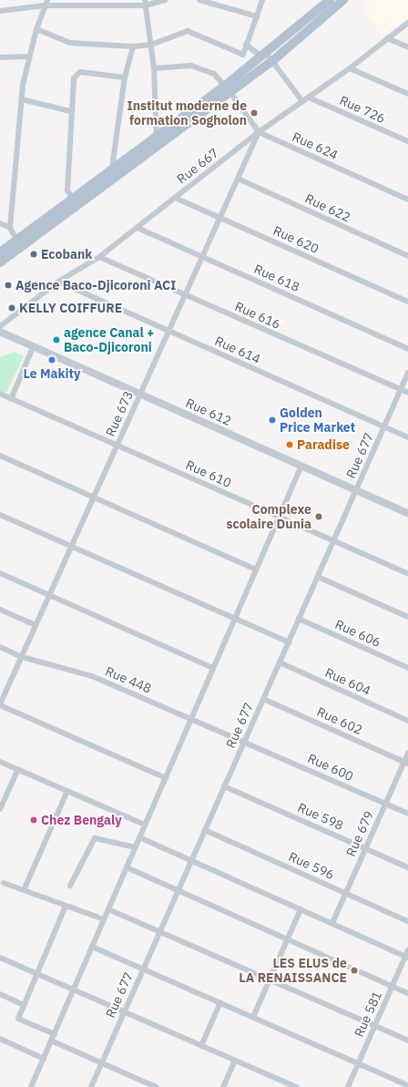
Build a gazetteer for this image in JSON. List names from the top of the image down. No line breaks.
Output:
{"streets":{"street":["Rue 726","Rue 624","Rue 667","Rue 622","Rue 620","Rue 618","Rue 616","Rue 614","Rue 612","Rue 673","Rue 677","Rue 610","Rue 606","Rue 448","Rue 604","Rue 602","Rue 600","Rue 598","Rue 679","Rue 596","Rue 581"]},"crossings":[["Rue 726","Rue 667"],["Rue 624","Rue 667"],["Rue 624","Rue 673"],["Rue 667","Rue 620"],["Rue 667","Rue 618"],["Rue 667","Rue 616"],["Rue 667","Rue 614"],["Rue 667","Rue 673"],["Rue 622","Rue 673"],["Rue 620","Rue 673"],["Rue 618","Rue 673"],["Rue 616","Rue 673"],["Rue 616","Rue 677"],["Rue 614","Rue 673"],["Rue 614","Rue 677"],["Rue 612","Rue 673"],["Rue 612","Rue 677"],["Rue 673","Rue 610"],["Rue 673","Rue 448"],["Rue 677","Rue 610"],["Rue 677","Rue 606"],["Rue 677","Rue 448"],["Rue 677","Rue 604"],["Rue 677","Rue 602"],["Rue 677","Rue 600"],["Rue 677","Rue 598"],["Rue 677","Rue 596"],["Rue 448","Rue 600"],["Rue 602","Rue 679"],["Rue 600","Rue 679"],["Rue 598","Rue 679"],["Rue 679","Rue 596"]],"places":["Institut moderne de formation Sogholon","Ecobank","Agence Baco-Djicoroni ACI","KELLY COIFFURE","agence Canal + Baco-Djicoroni","Le Makity","Golden Price Market","Paradise","Complexe scolaire Dunia","Chez Bengaly","LES ELUS de LA RENAISSANCE"]}
